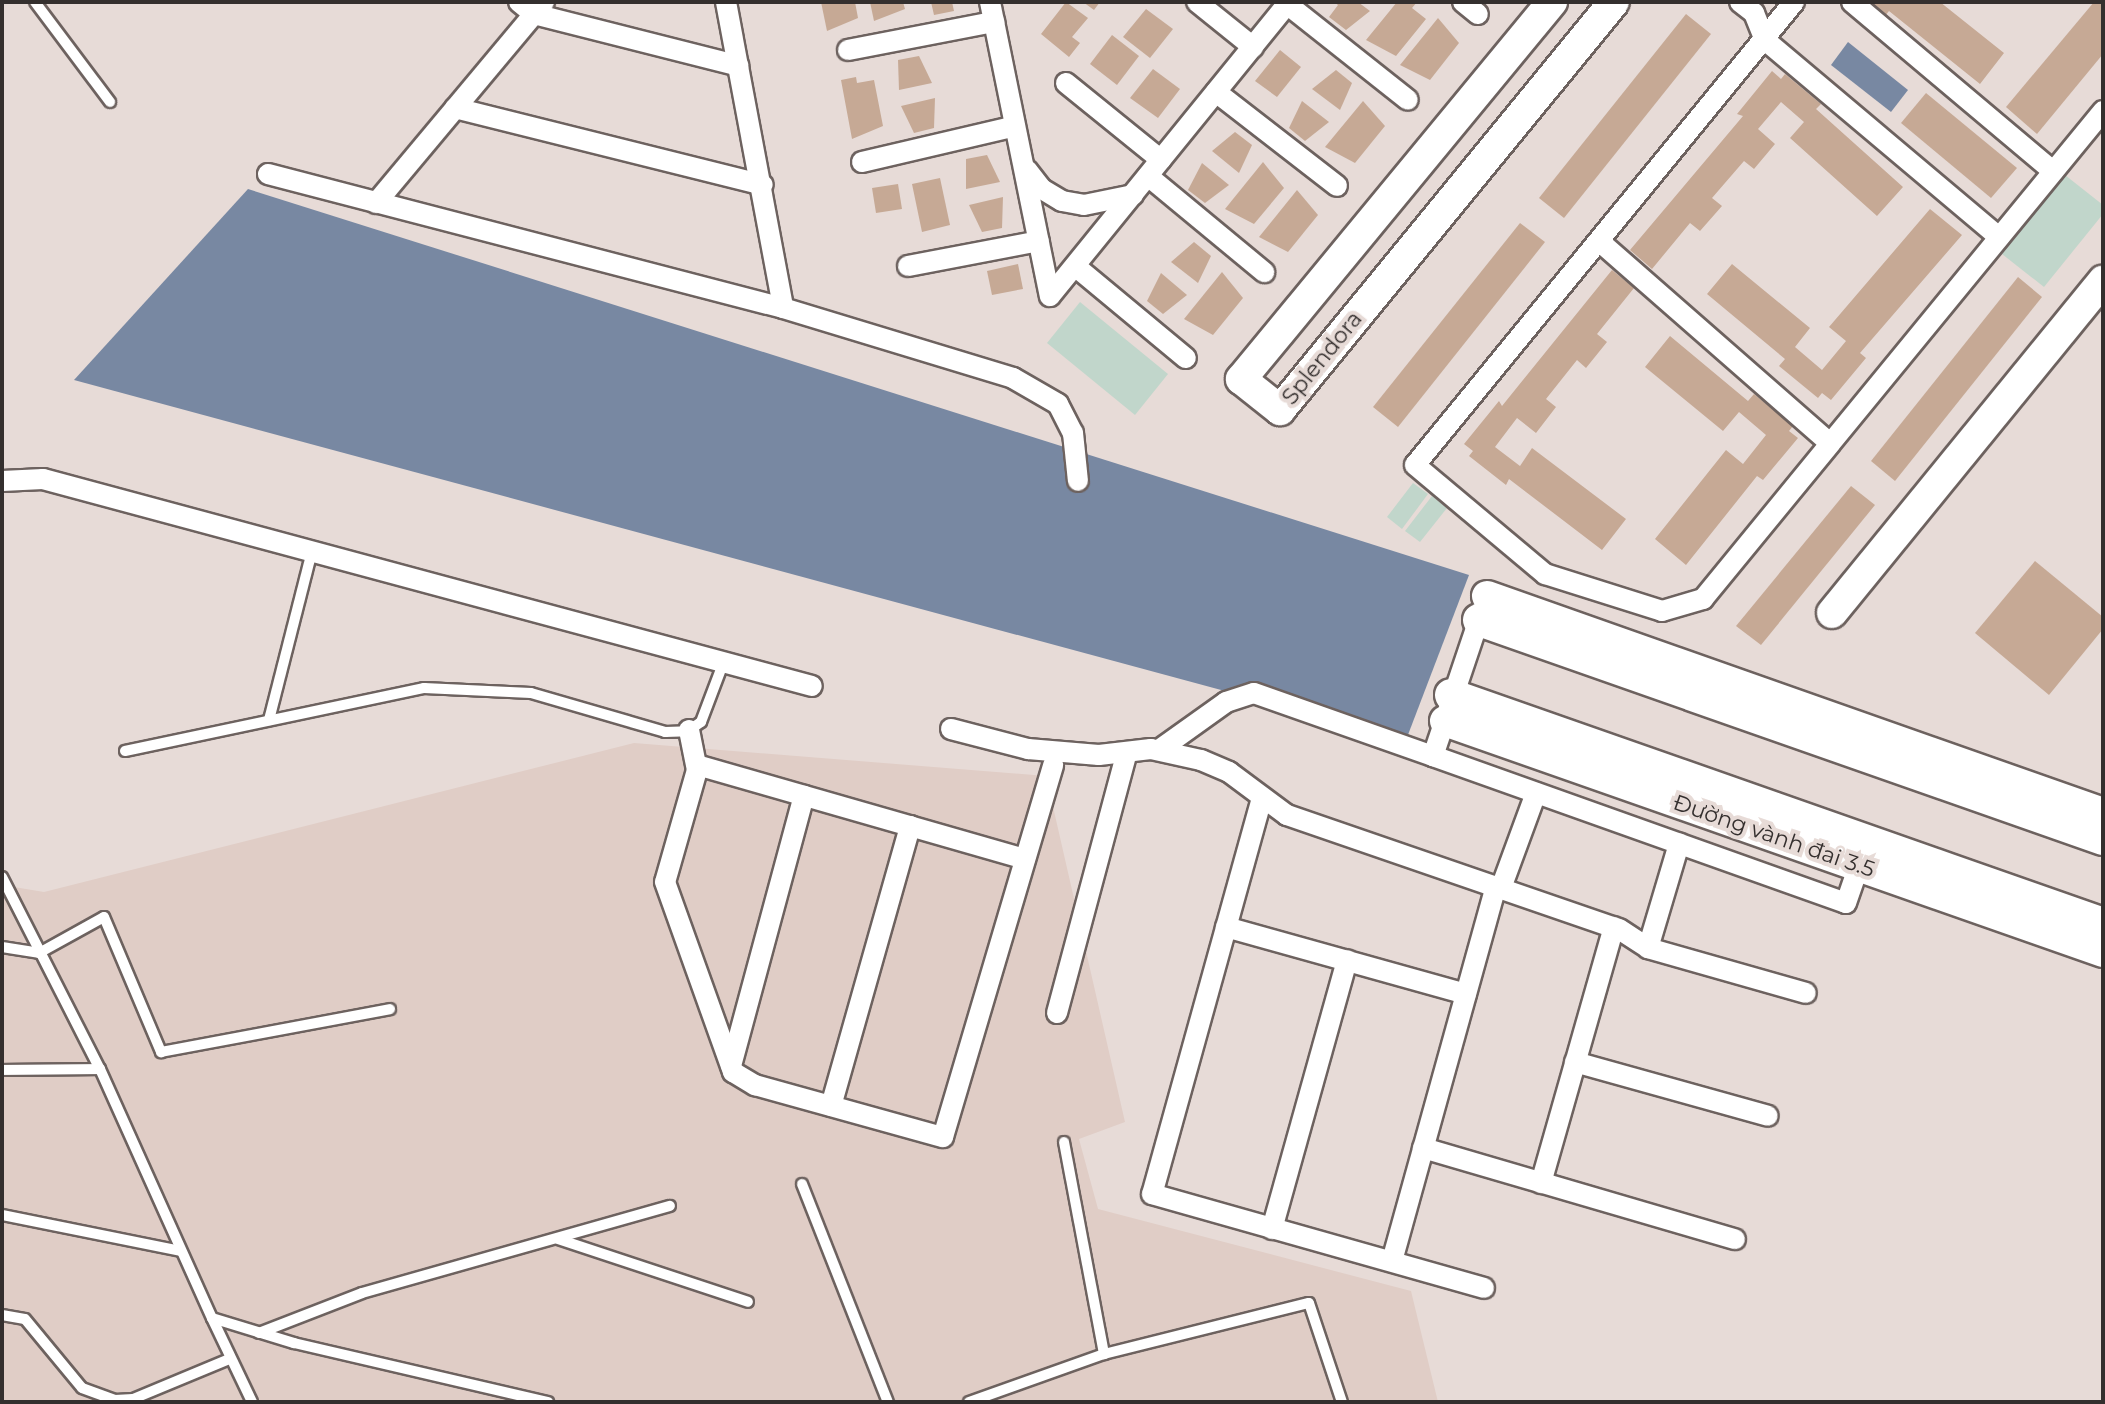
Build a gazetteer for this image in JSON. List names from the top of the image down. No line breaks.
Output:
{"streets":{"main road":["Đường vành đai 3.5"],"street":["Splendora"]}}
